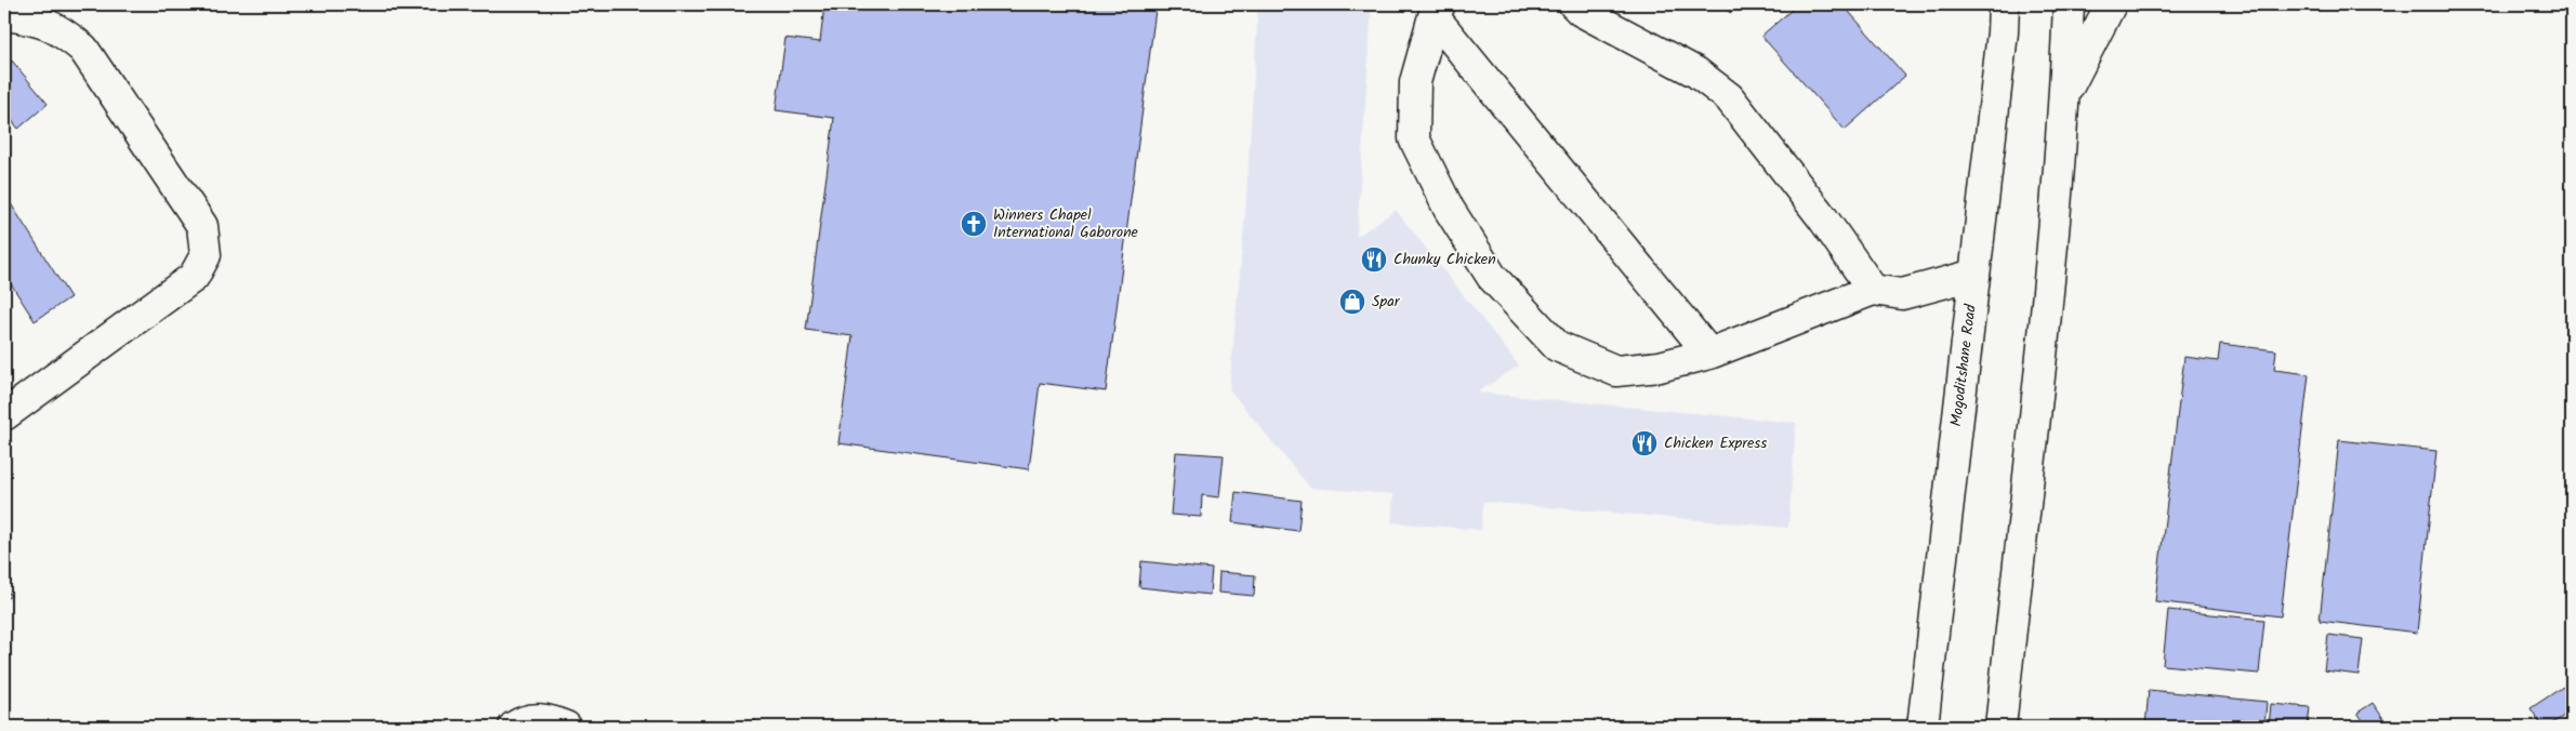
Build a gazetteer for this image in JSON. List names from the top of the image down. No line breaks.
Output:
{"streets":{"main road":["Mogoditshane Road"]},"places":{"church":["Winners Chapel International Gaborone"],"restaurant":["Chunky Chicken","Chicken Express"],"shop":["Spar"]}}
